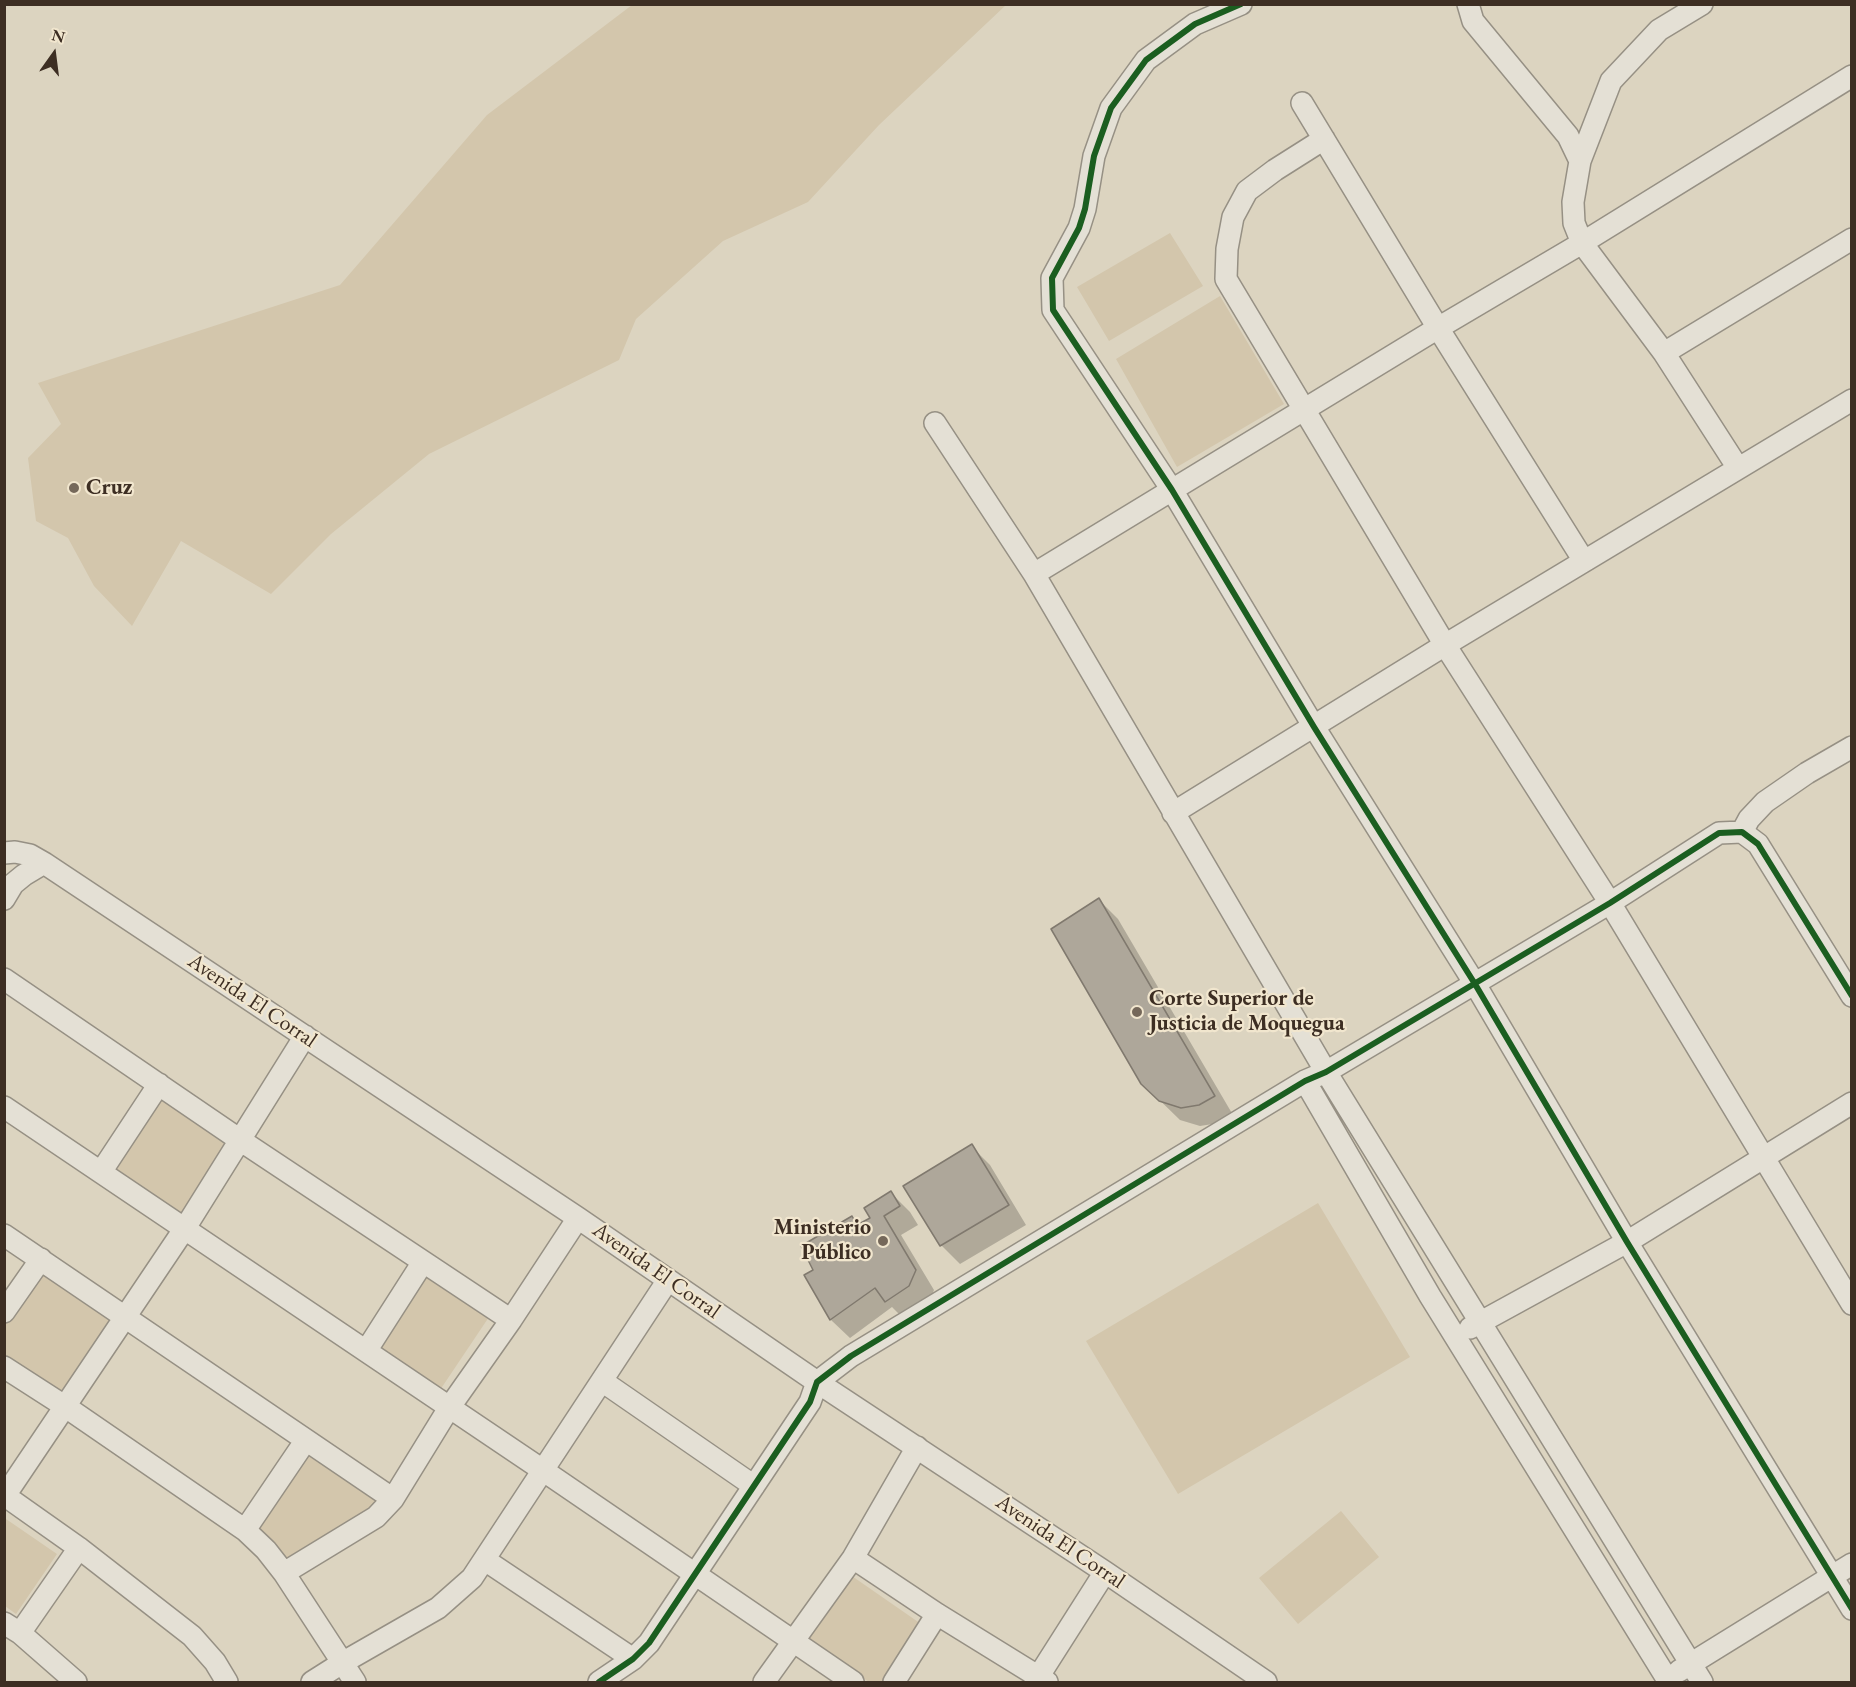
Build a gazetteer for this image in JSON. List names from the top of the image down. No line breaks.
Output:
{"streets":{"street":["Avenida El Corral"]},"places":["Cruz","Corte Superior de Justicia de Moquegua","Ministerio Público"],"north":"top"}
